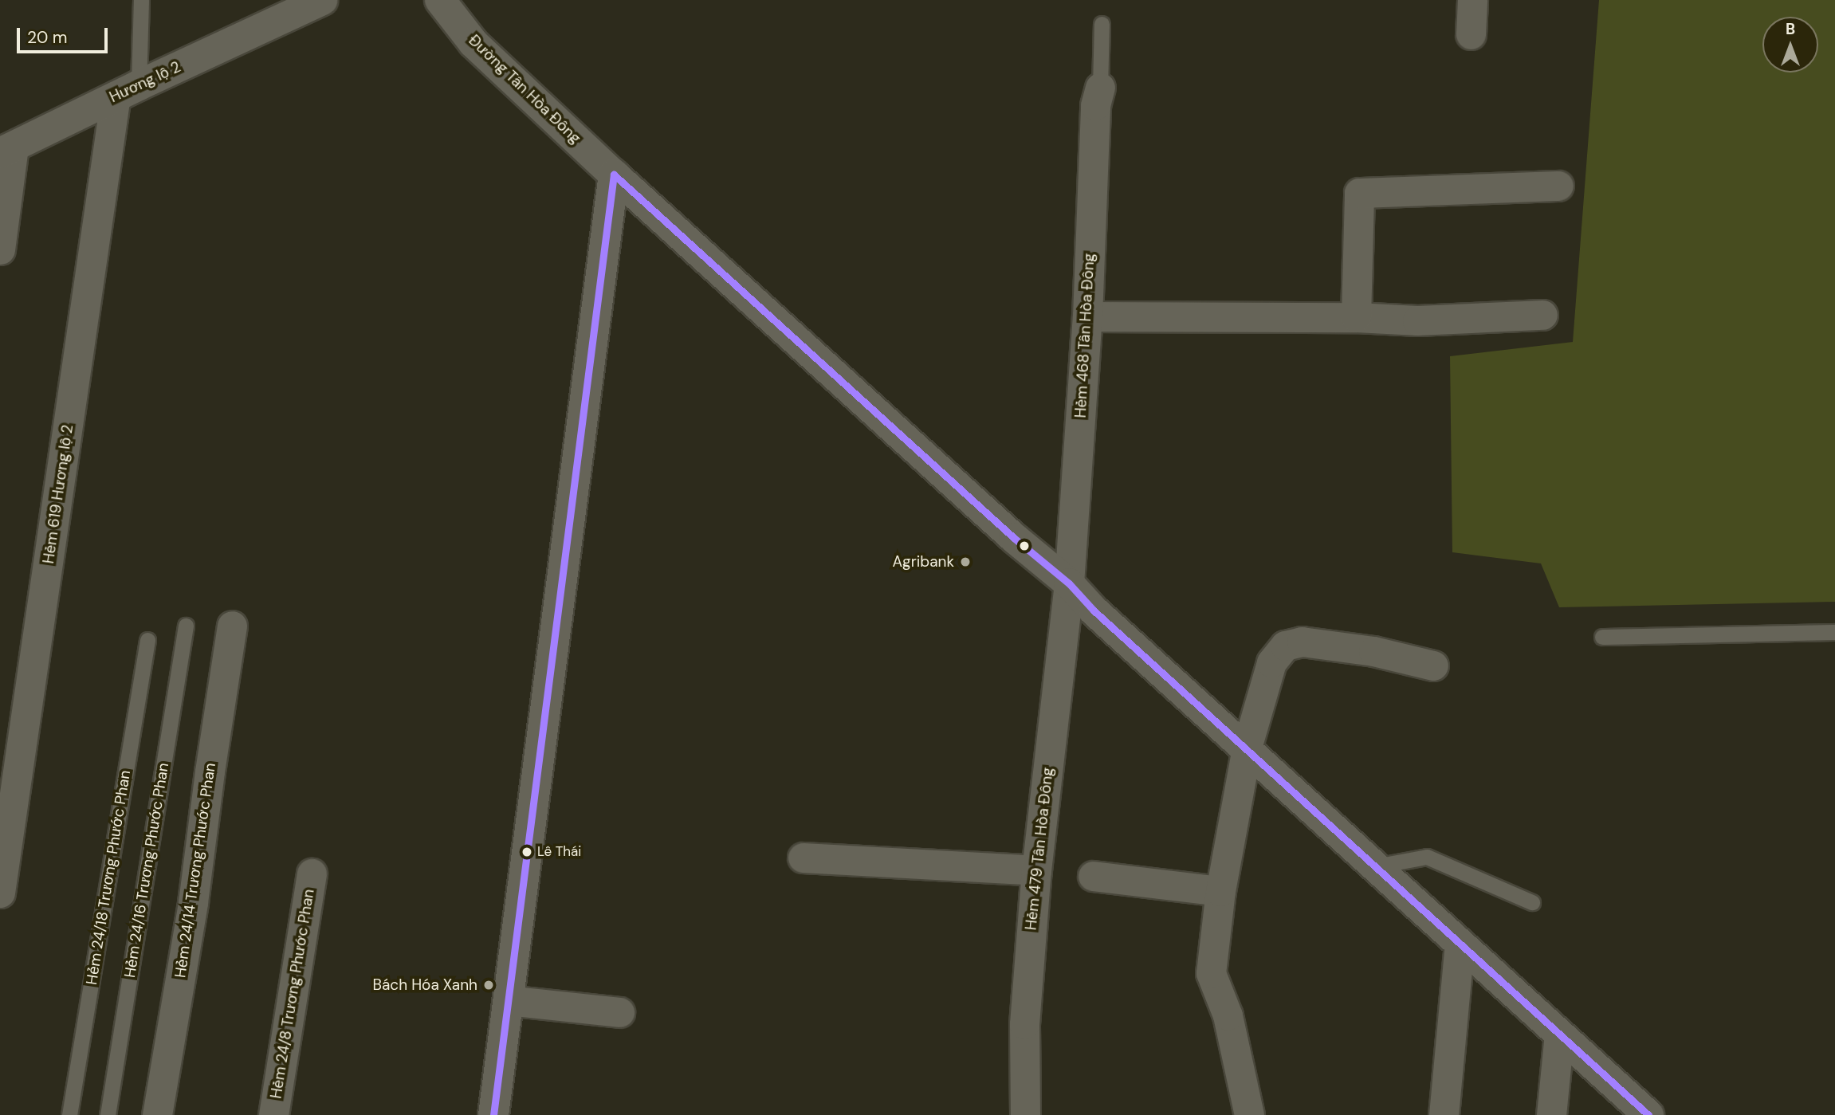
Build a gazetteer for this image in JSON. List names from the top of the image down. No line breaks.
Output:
{"streets":{"street":["Hương lộ 2","Đường Tân Hòa Đông","Hẻm 468 Tân Hòa Đông","Hẻm 619 Hương lộ 2","Hẻm 479 Tân Hòa Đông","Hẻm 24/14 Trương Phước Phan","Hẻm 24/8 Trương Phước Phan"],"lane":["Hẻm 24/16 Trương Phước Phan","Hẻm 24/18 Trương Phước Phan"]},"crossings":[["Hương lộ 2","Hẻm 619 Hương lộ 2"],["Đường Tân Hòa Đông","Hẻm 468 Tân Hòa Đông"],["Đường Tân Hòa Đông","Hẻm 479 Tân Hòa Đông"],["Hẻm 468 Tân Hòa Đông","Hẻm 479 Tân Hòa Đông"]],"places":["Agribank","Lê Thái","Bách Hóa Xanh"],"scale_bar":"20 m","north":"top"}
